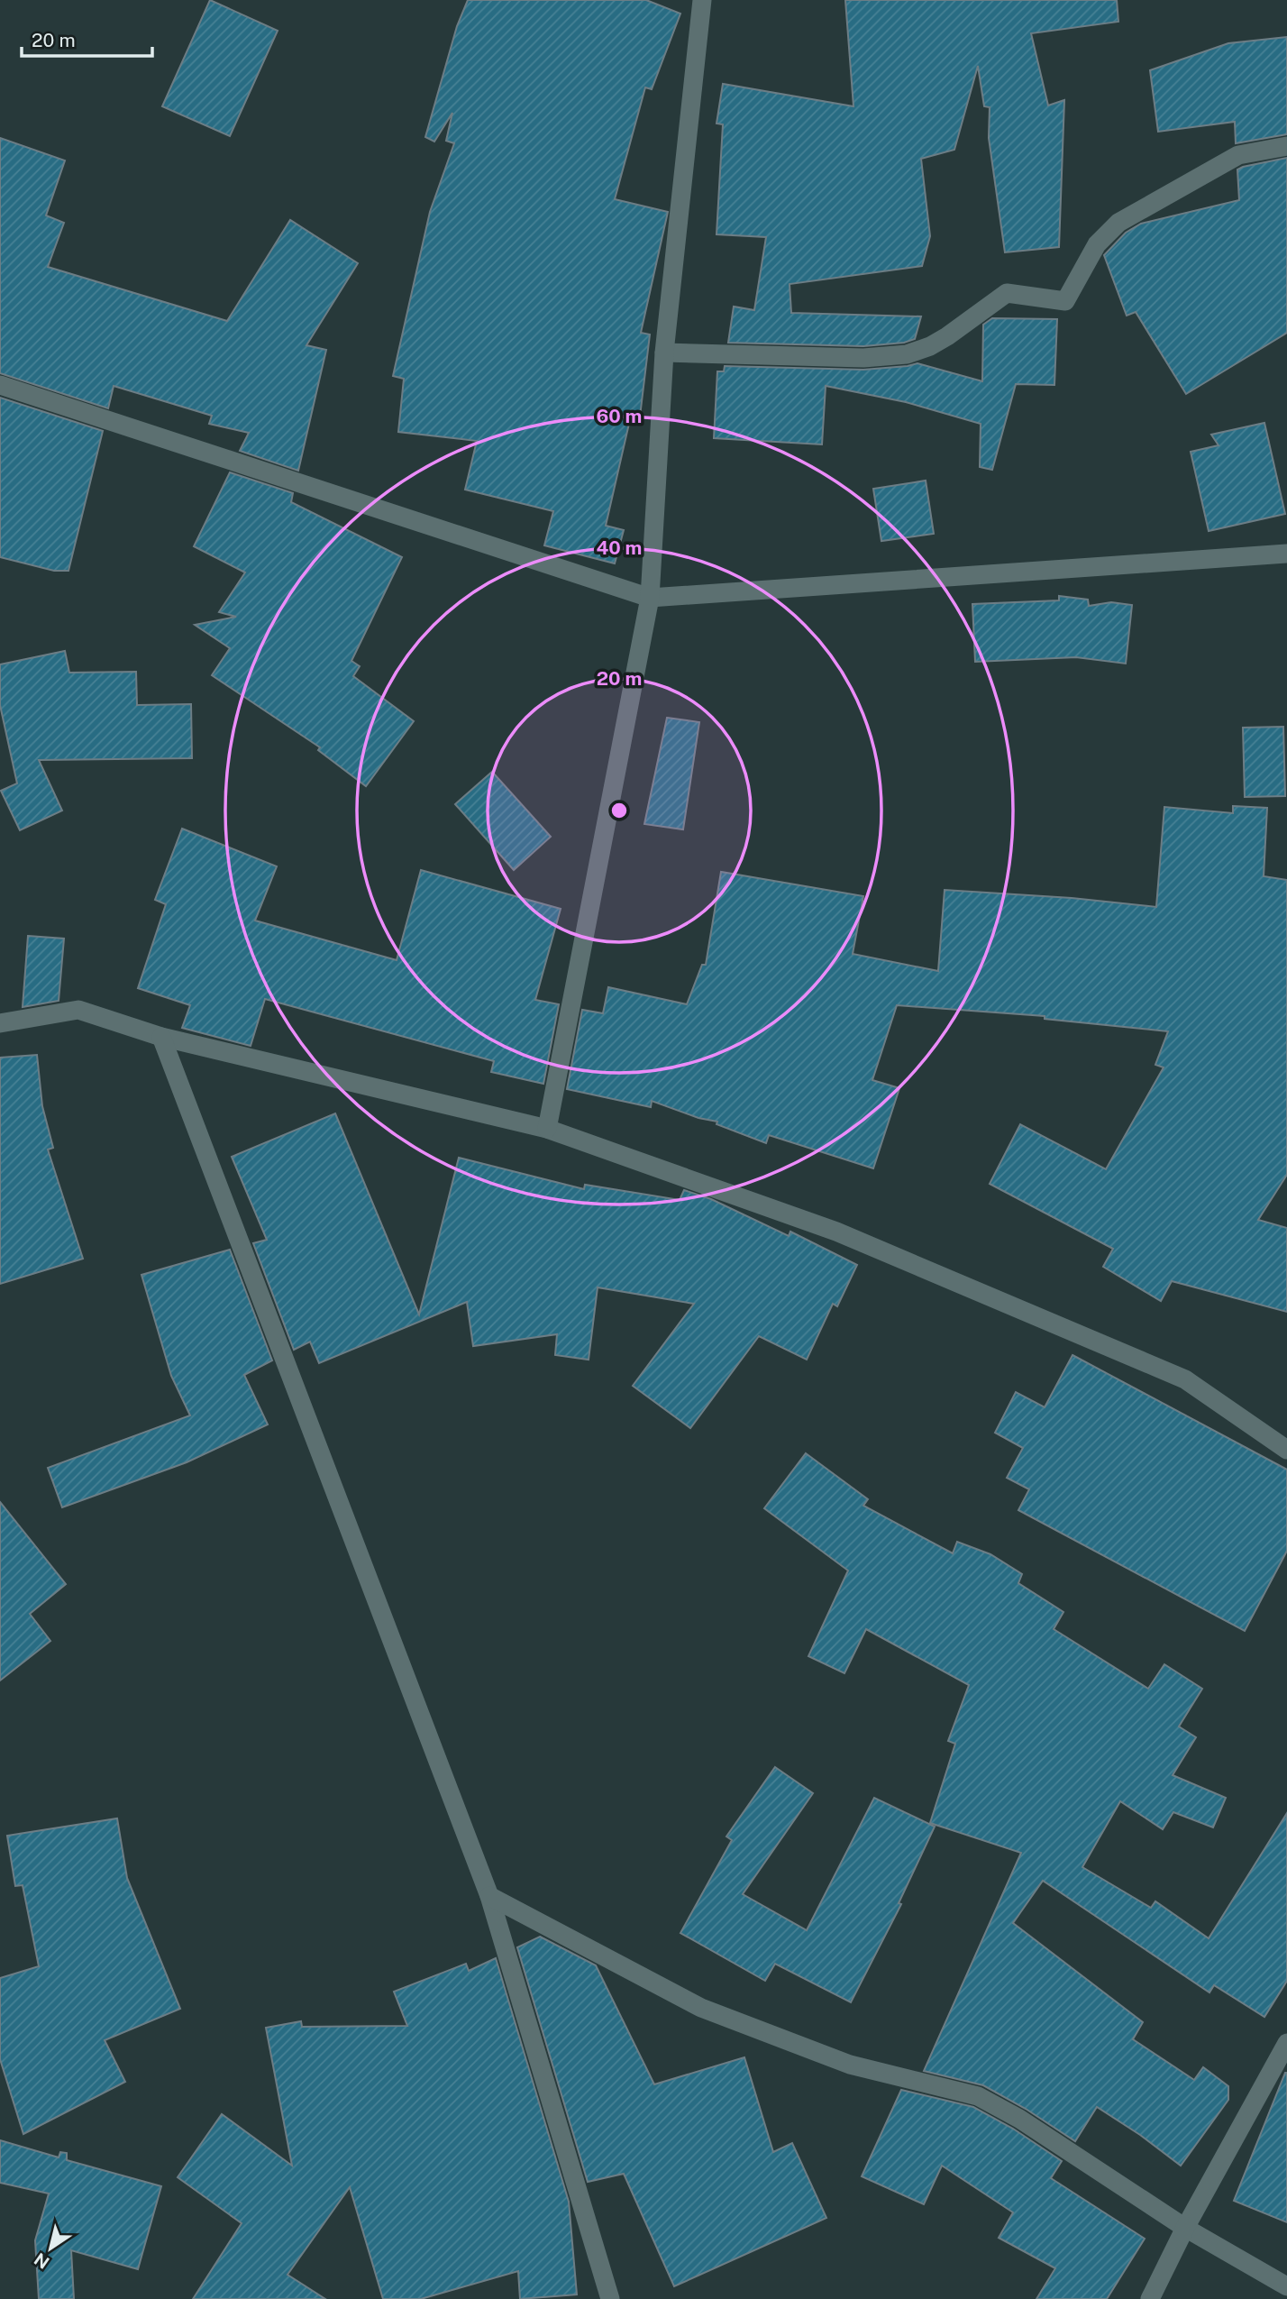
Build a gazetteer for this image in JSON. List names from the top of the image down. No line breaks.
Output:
{"scale_bar":"20 m","north":"bottom left","rings":["60 m","40 m","20 m"]}
